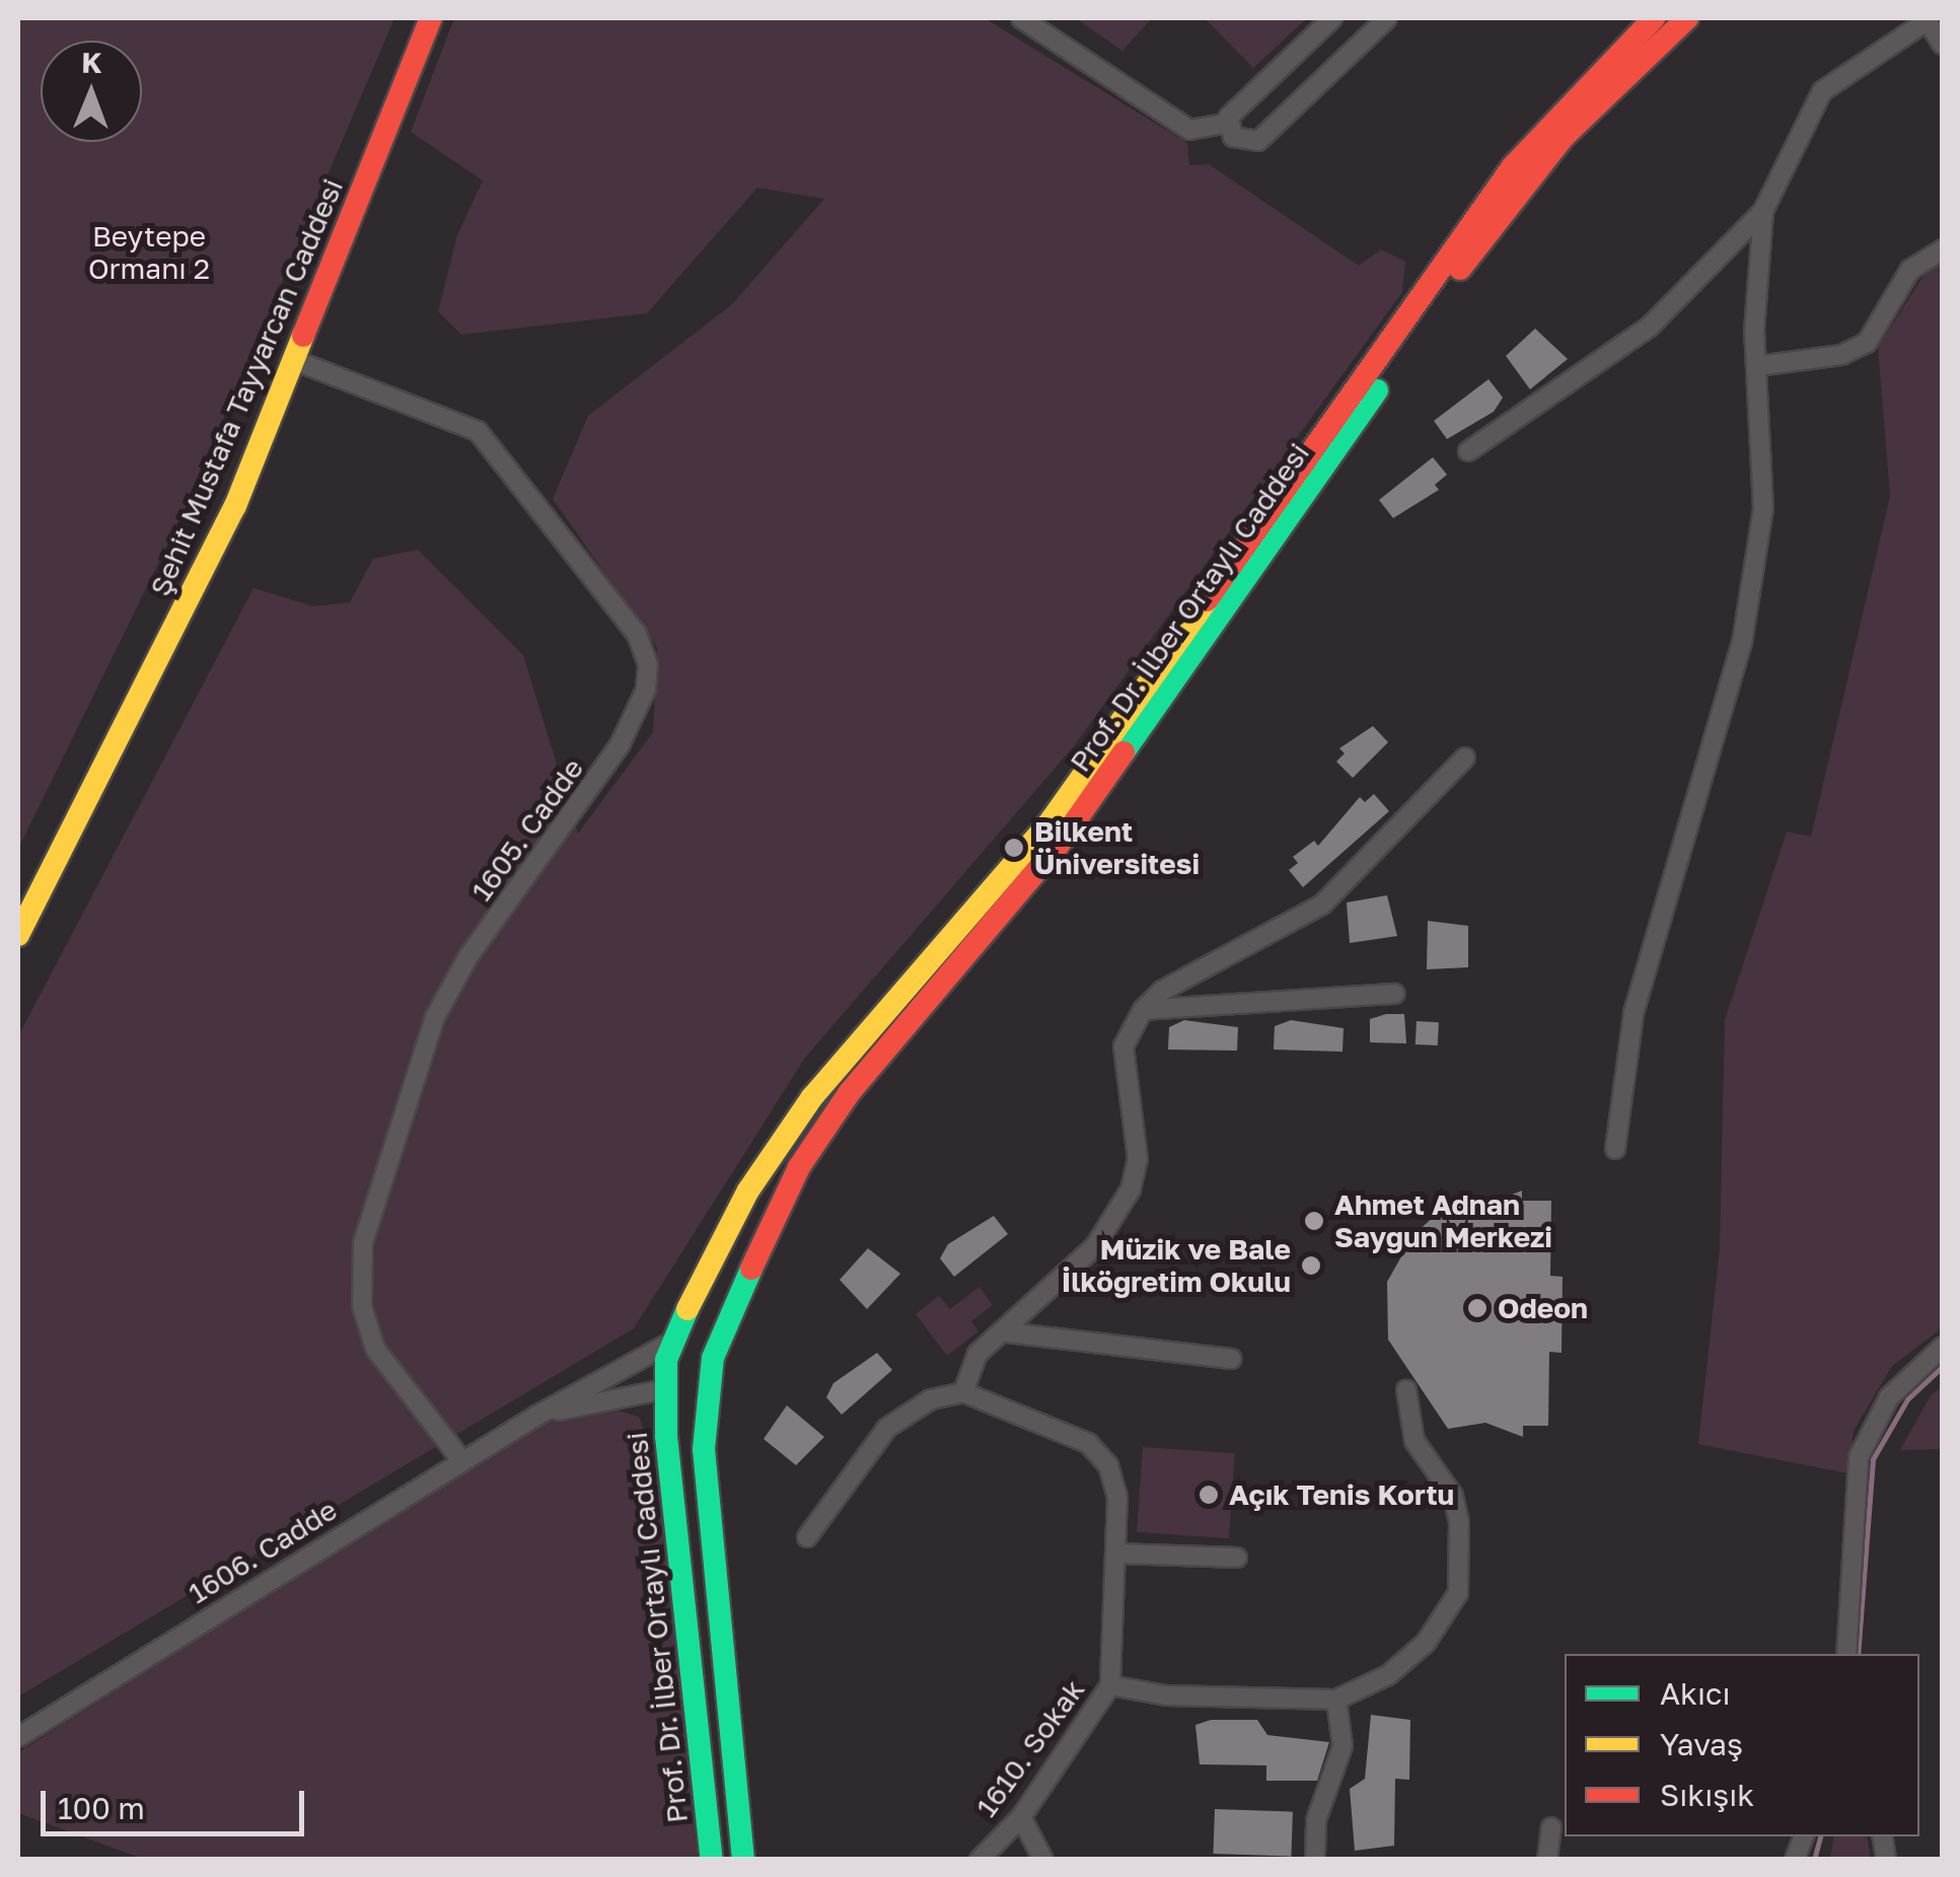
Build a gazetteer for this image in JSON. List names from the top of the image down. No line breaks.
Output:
{"streets":{"street":["Şehit Mustafa Tayyarcan Caddesi","Prof. Dr. İlber Ortaylı Caddesi","1605. Cadde","1606. Cadde","1610. Sokak"]},"crossings":[["Şehit Mustafa Tayyarcan Caddesi","1605. Cadde"],["Prof. Dr. İlber Ortaylı Caddesi","1606. Cadde"],["1605. Cadde","1606. Cadde"]],"parks":["Beytepe Ormanı 2"],"places":["Bilkent Üniversitesi","Ahmet Adnan Saygun Merkezi","Müzik ve Bale İlköğretim Okulu","Odeon","Açık Tenis Kortu"],"legend":["Akıcı","Yavaş","Sıkışık"],"scale_bar":"100 m","north":"top"}
